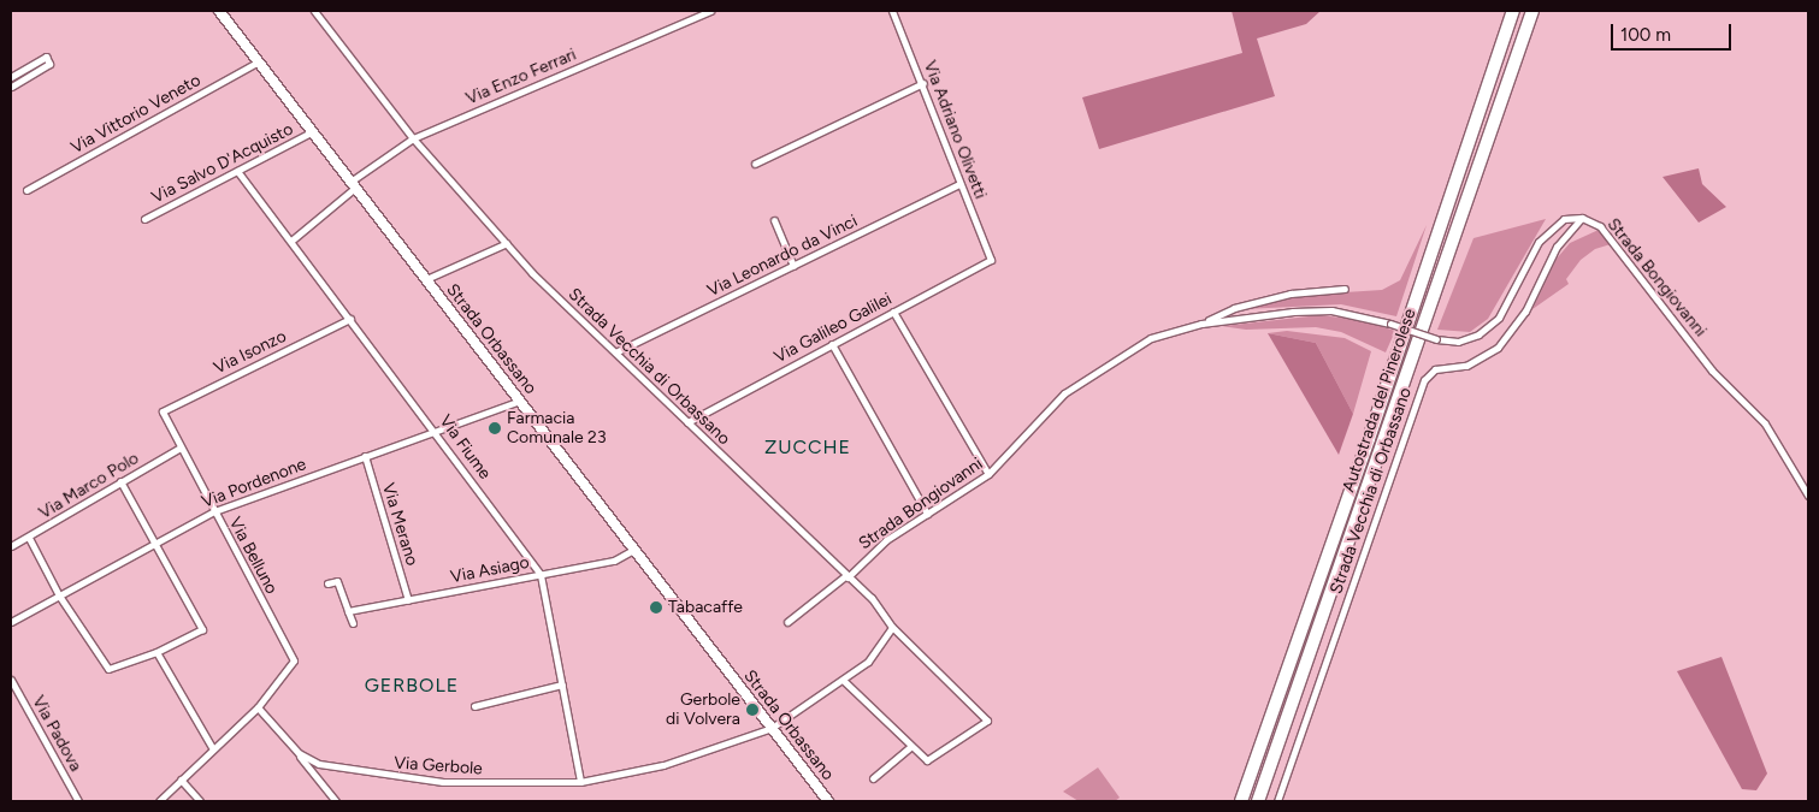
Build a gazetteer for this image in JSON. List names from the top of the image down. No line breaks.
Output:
{"streets":{"highway":["Autostrada del Pinerolese"],"main road":["Strada Orbassano"],"street":["Via Enzo Ferrari","Via Vittorio Veneto","Via Adriano Olivetti","Via Salvo D'Acquisto","Via Leonardo da Vinci","Strada Bongiovanni","Via Galileo Galilei","Via Isonzo","Strada Vecchia di Orbassano","Via Fiume","Via Pordenone","Via Marco Polo","Via Merano","Via Belluno","Via Asiago","Via Padova","Via Gerbole"]},"crossings":[["Via Enzo Ferrari","Strada Orbassano"],["Via Enzo Ferrari","Strada Vecchia di Orbassano"],["Via Enzo Ferrari","Via Fiume"],["Via Vittorio Veneto","Strada Orbassano"],["Via Adriano Olivetti","Via Leonardo da Vinci"],["Via Adriano Olivetti","Via Galileo Galilei"],["Via Salvo D'Acquisto","Strada Orbassano"],["Via Salvo D'Acquisto","Via Fiume"],["Via Leonardo da Vinci","Strada Vecchia di Orbassano"],["Strada Bongiovanni","Strada Vecchia di Orbassano"],["Via Galileo Galilei","Strada Vecchia di Orbassano"],["Strada Orbassano","Via Pordenone"],["Strada Orbassano","Via Asiago"],["Strada Orbassano","Via Gerbole"],["Via Isonzo","Via Fiume"],["Via Isonzo","Via Belluno"],["Strada Vecchia di Orbassano","Via Gerbole"],["Via Fiume","Via Pordenone"],["Via Fiume","Via Asiago"],["Via Fiume","Via Gerbole"],["Via Pordenone","Via Merano"],["Via Pordenone","Via Belluno"],["Via Marco Polo","Via Belluno"],["Via Merano","Via Asiago"],["Via Belluno","Via Gerbole"]],"districts":["ZUCCHE","GERBOLE"],"places":["Farmacia Comunale 23","Tabacaffe","Gerbole di Volvera"],"scale_bar":"100 m"}
